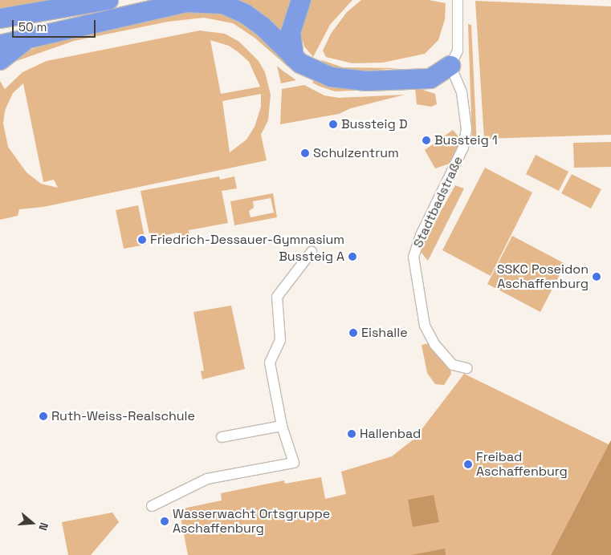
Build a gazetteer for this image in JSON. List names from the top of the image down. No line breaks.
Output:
{"streets":{"street":["Stadtbadstraße"]},"places":["Bussteig D","Bussteig 1","Schulzentrum","Friedrich-Dessauer-Gymnasium","Bussteig A","SSKC Poseidon Aschaffenburg","Eishalle","Ruth-Weiss-Realschule","Hallenbad","Freibad Aschaffenburg","Wasserwacht Ortsgruppe Aschaffenburg"],"scale_bar":"50 m","north":"right"}
